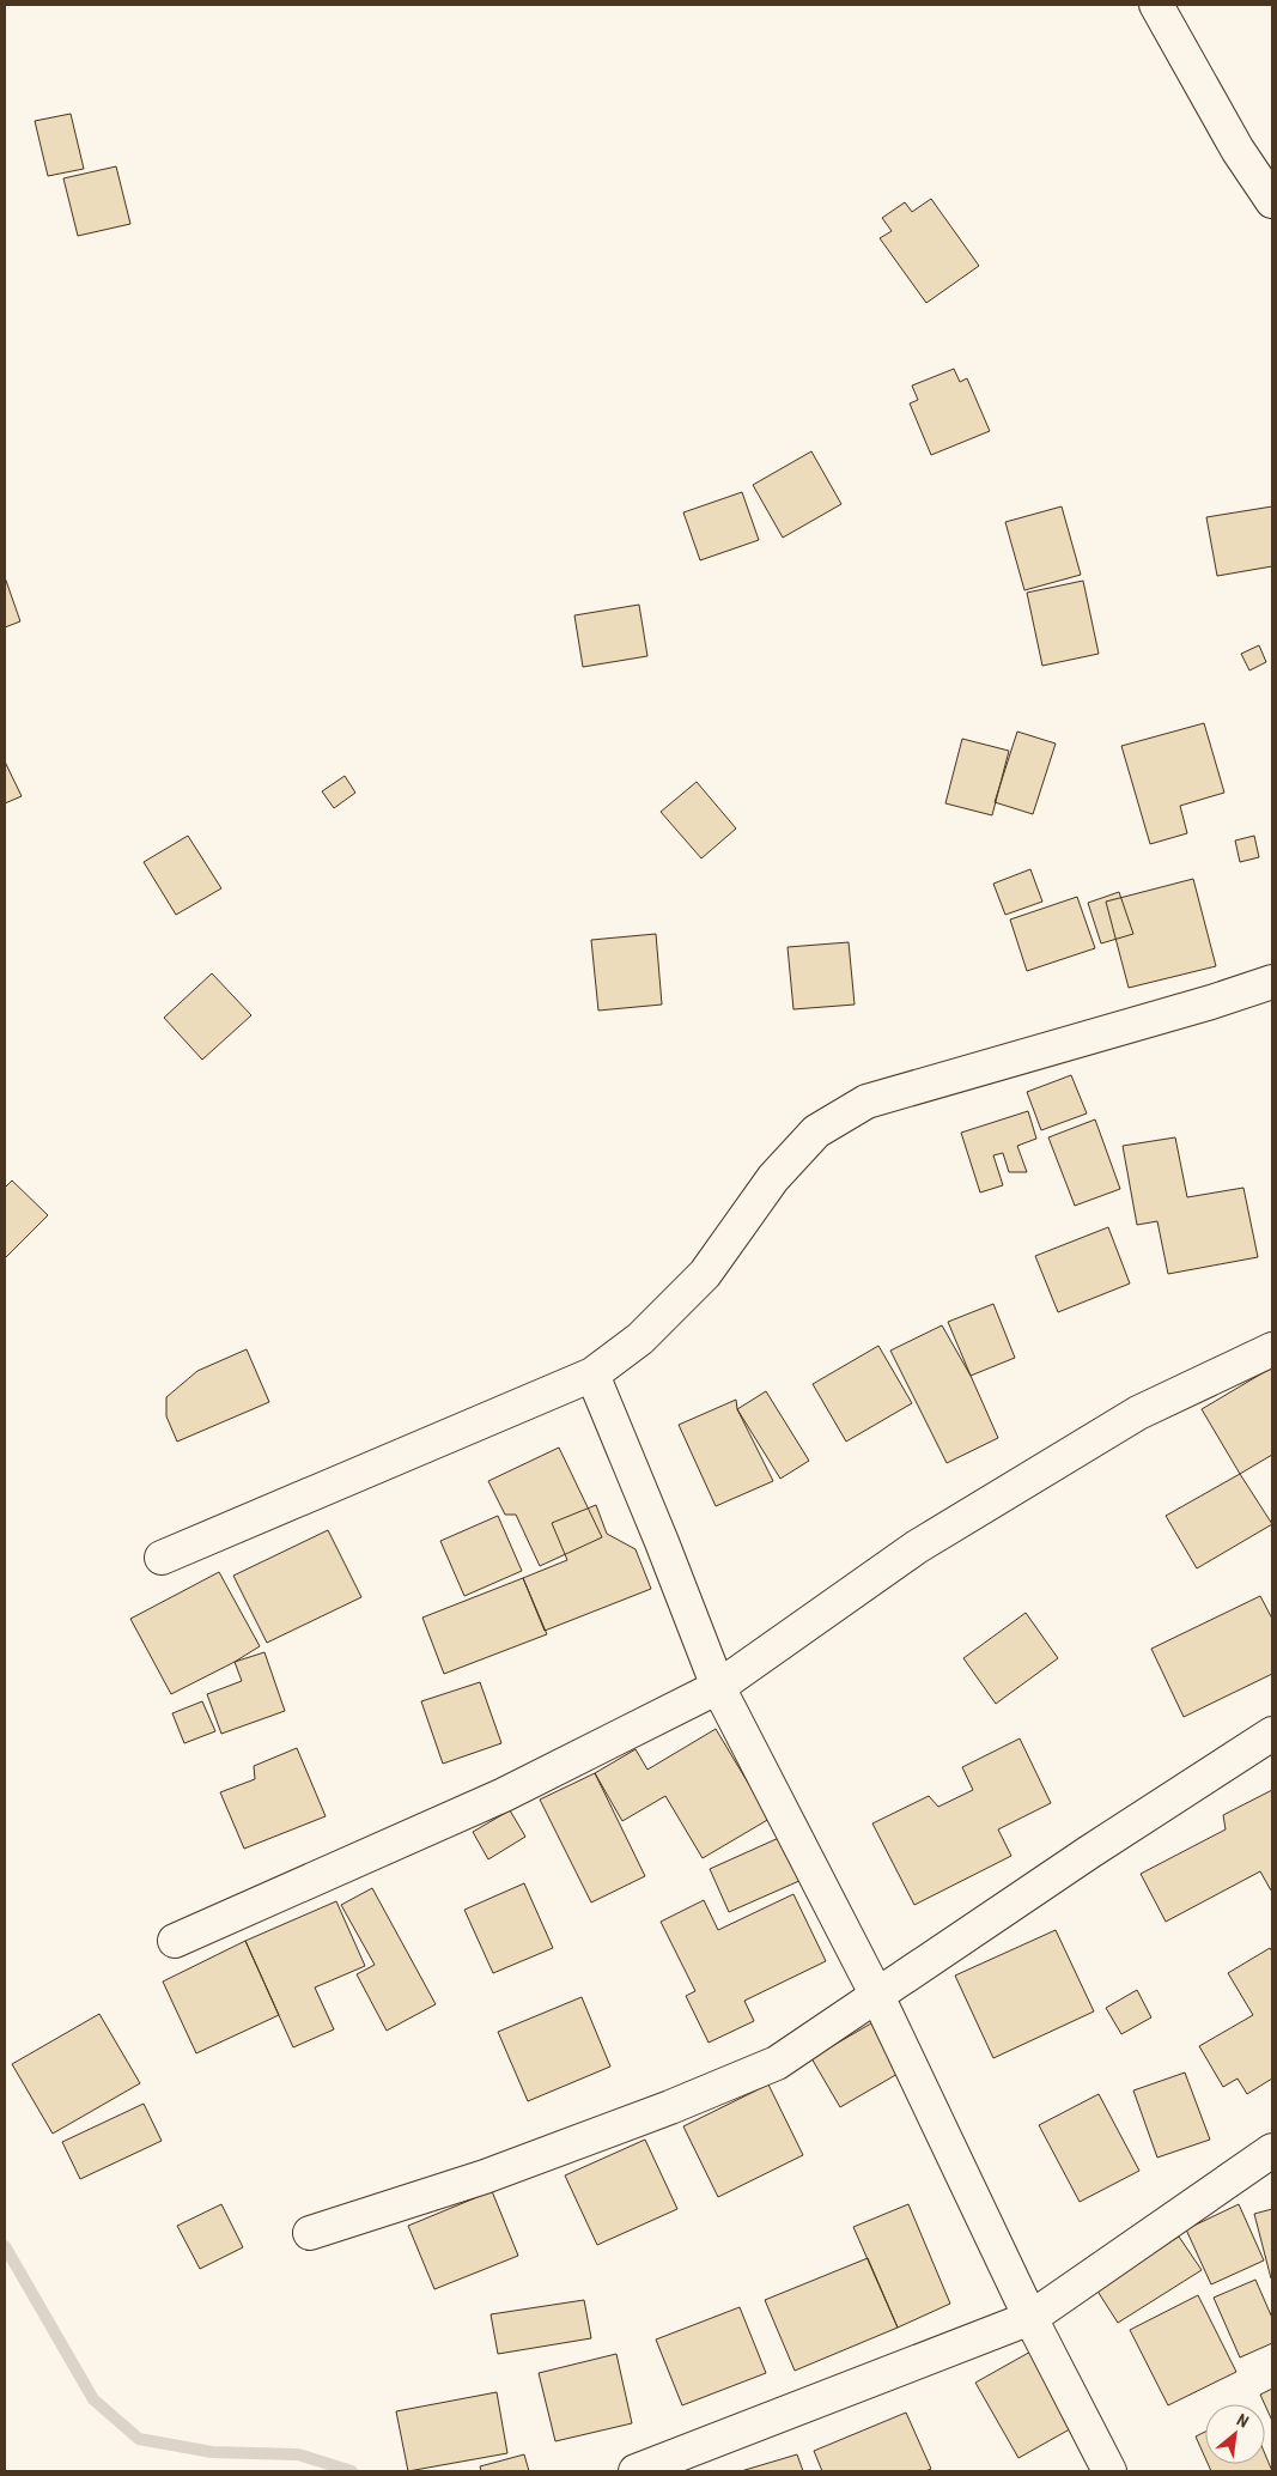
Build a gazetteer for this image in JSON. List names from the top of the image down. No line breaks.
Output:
{"north":"top right"}
